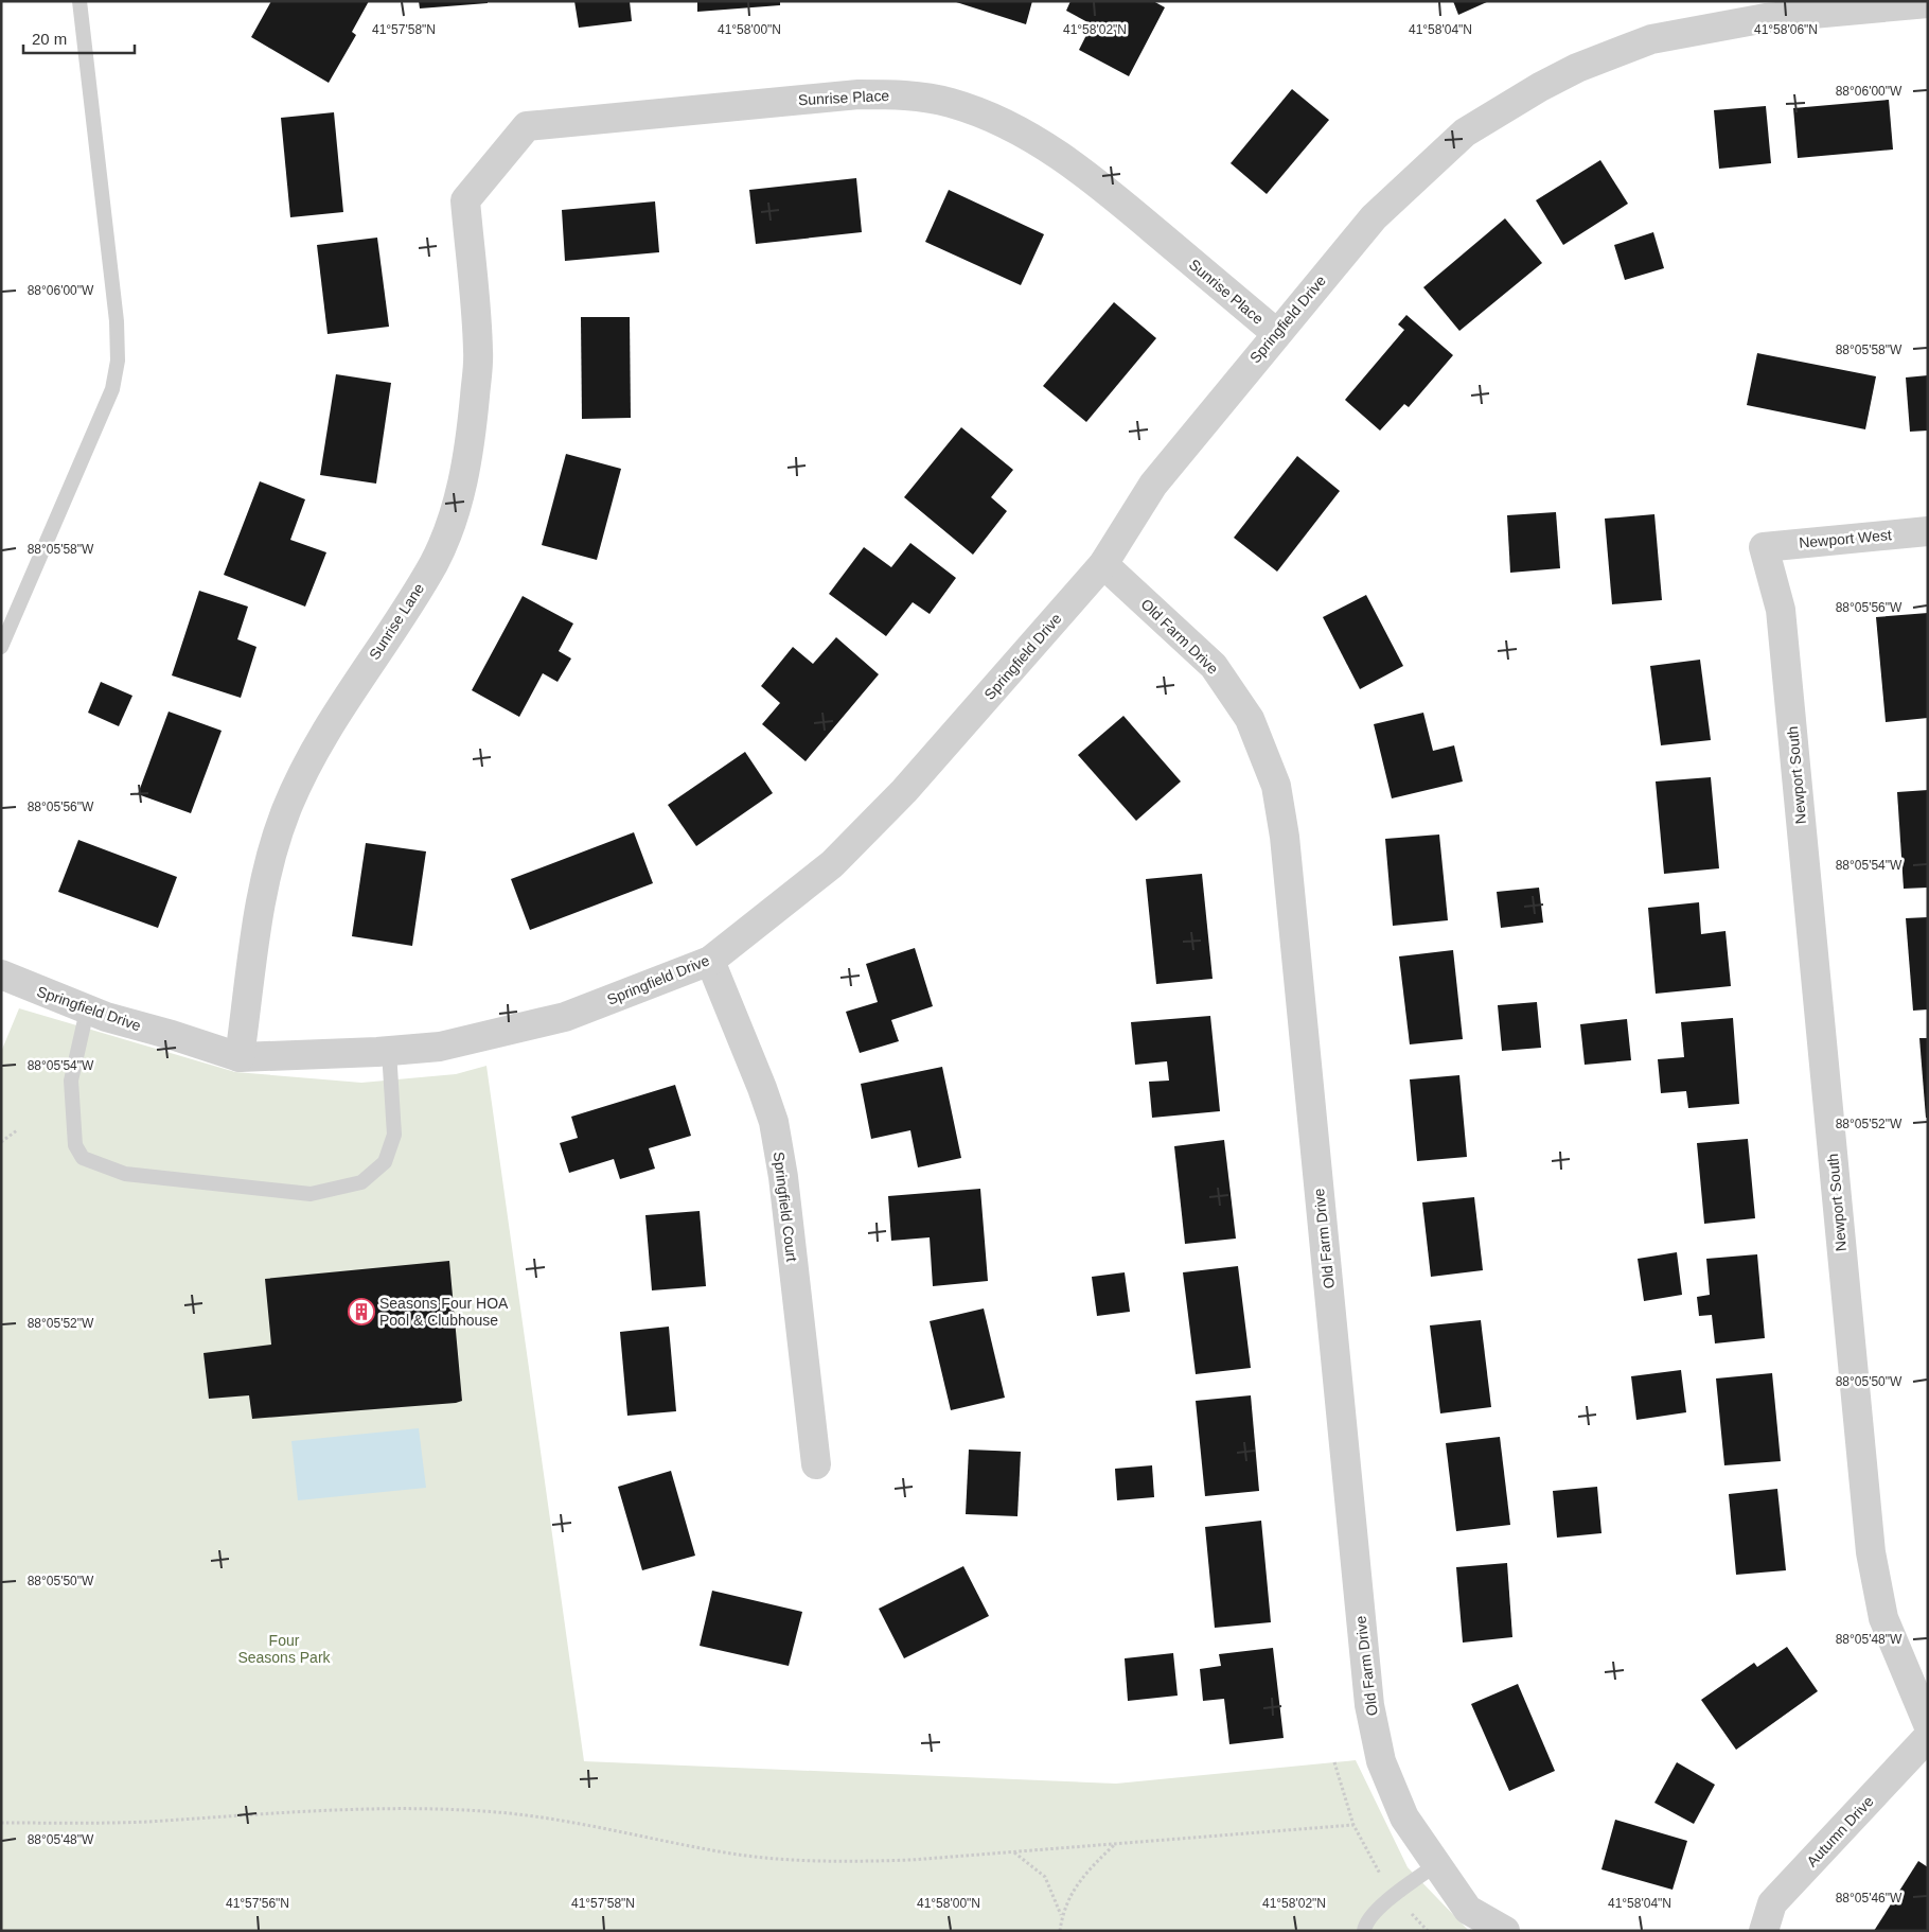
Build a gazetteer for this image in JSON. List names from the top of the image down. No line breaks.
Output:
{"streets":{"street":["Sunrise Place","Springfield Drive","Newport West","Sunrise Lane","Old Farm Drive","Newport South","Springfield Court","Autumn Drive"]},"crossings":[["Sunrise Place","Springfield Drive"],["Sunrise Place","Sunrise Lane"],["Springfield Drive","Sunrise Lane"],["Springfield Drive","Old Farm Drive"],["Springfield Drive","Springfield Court"],["Newport West","Newport South"]],"parks":["Four Seasons Park"],"places":{"building":["Seasons Four HOA Pool & Clubhouse"]},"scale_bar":"20 m","coordinates":["41°57'58\"N","41°58'00\"N","41°58'02\"N","41°58'04\"N","41°58'06\"N","88°06'00\"W","88°05'58\"W","88°05'56\"W","88°05'54\"W","88°05'52\"W","88°05'50\"W","88°05'48\"W","88°05'46\"W","41°57'56\"N"]}
